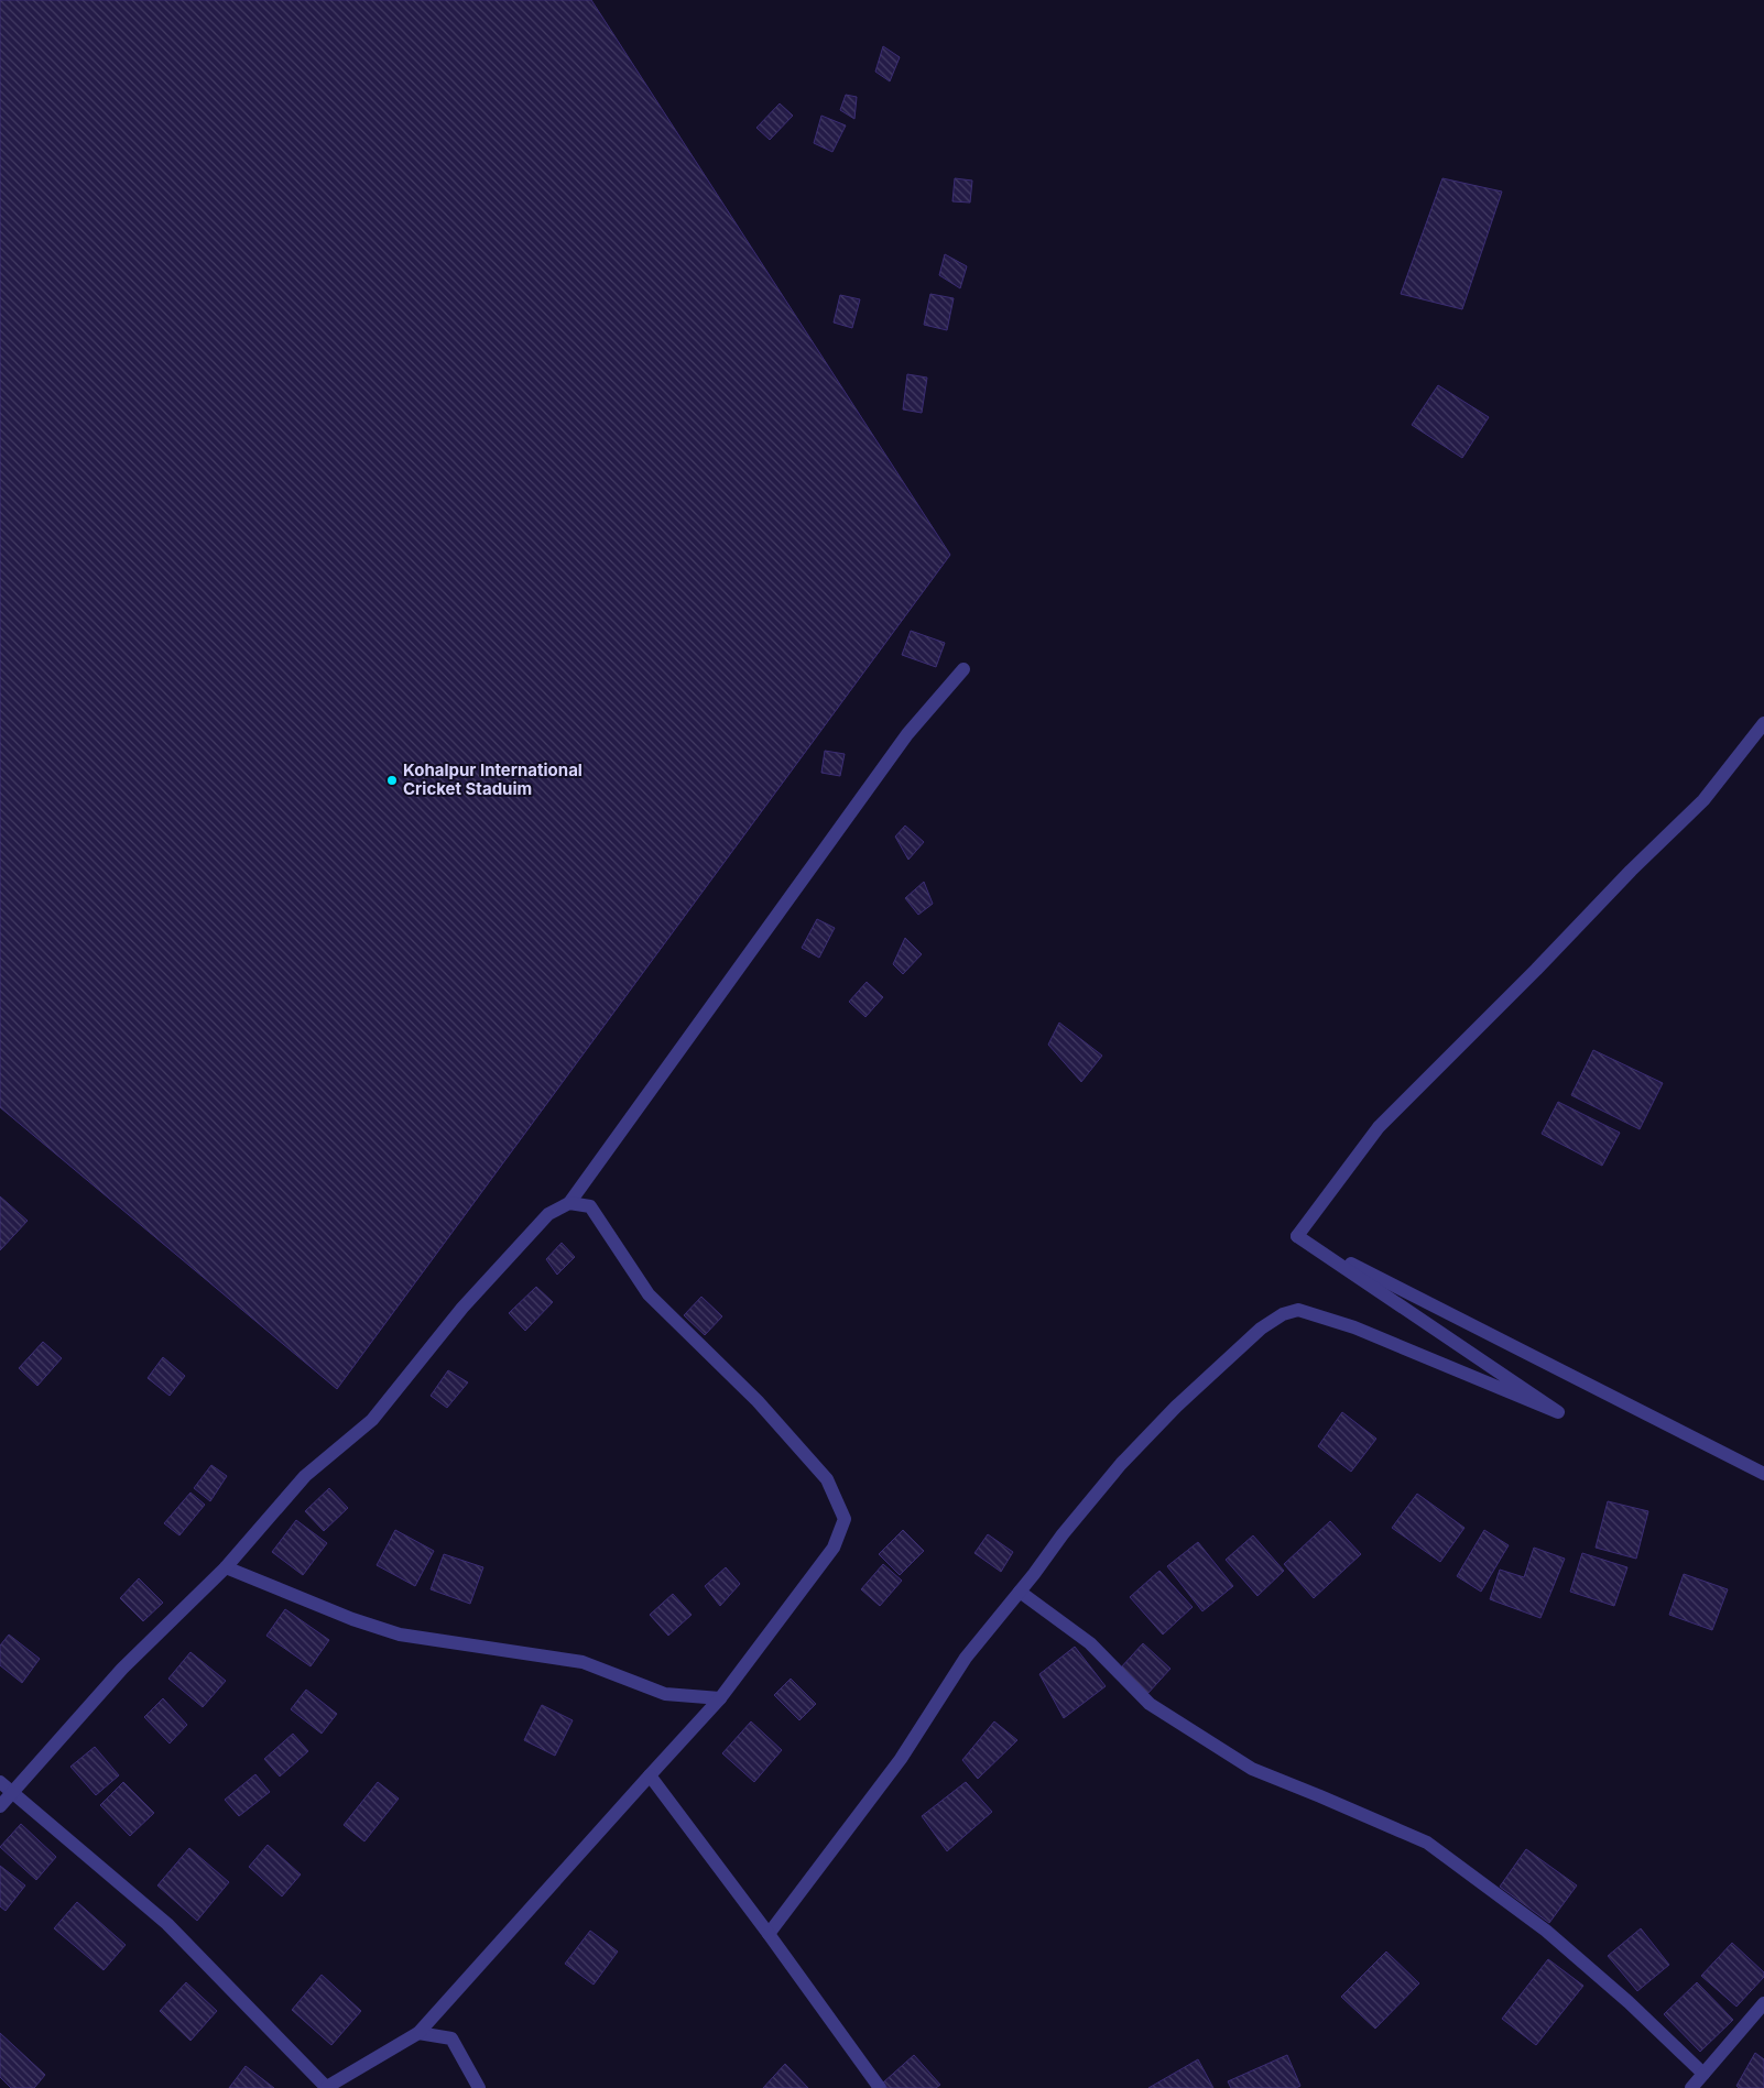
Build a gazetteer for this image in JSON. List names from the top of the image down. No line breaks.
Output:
{"places":["Kohalpur International Cricket Staduim"]}
